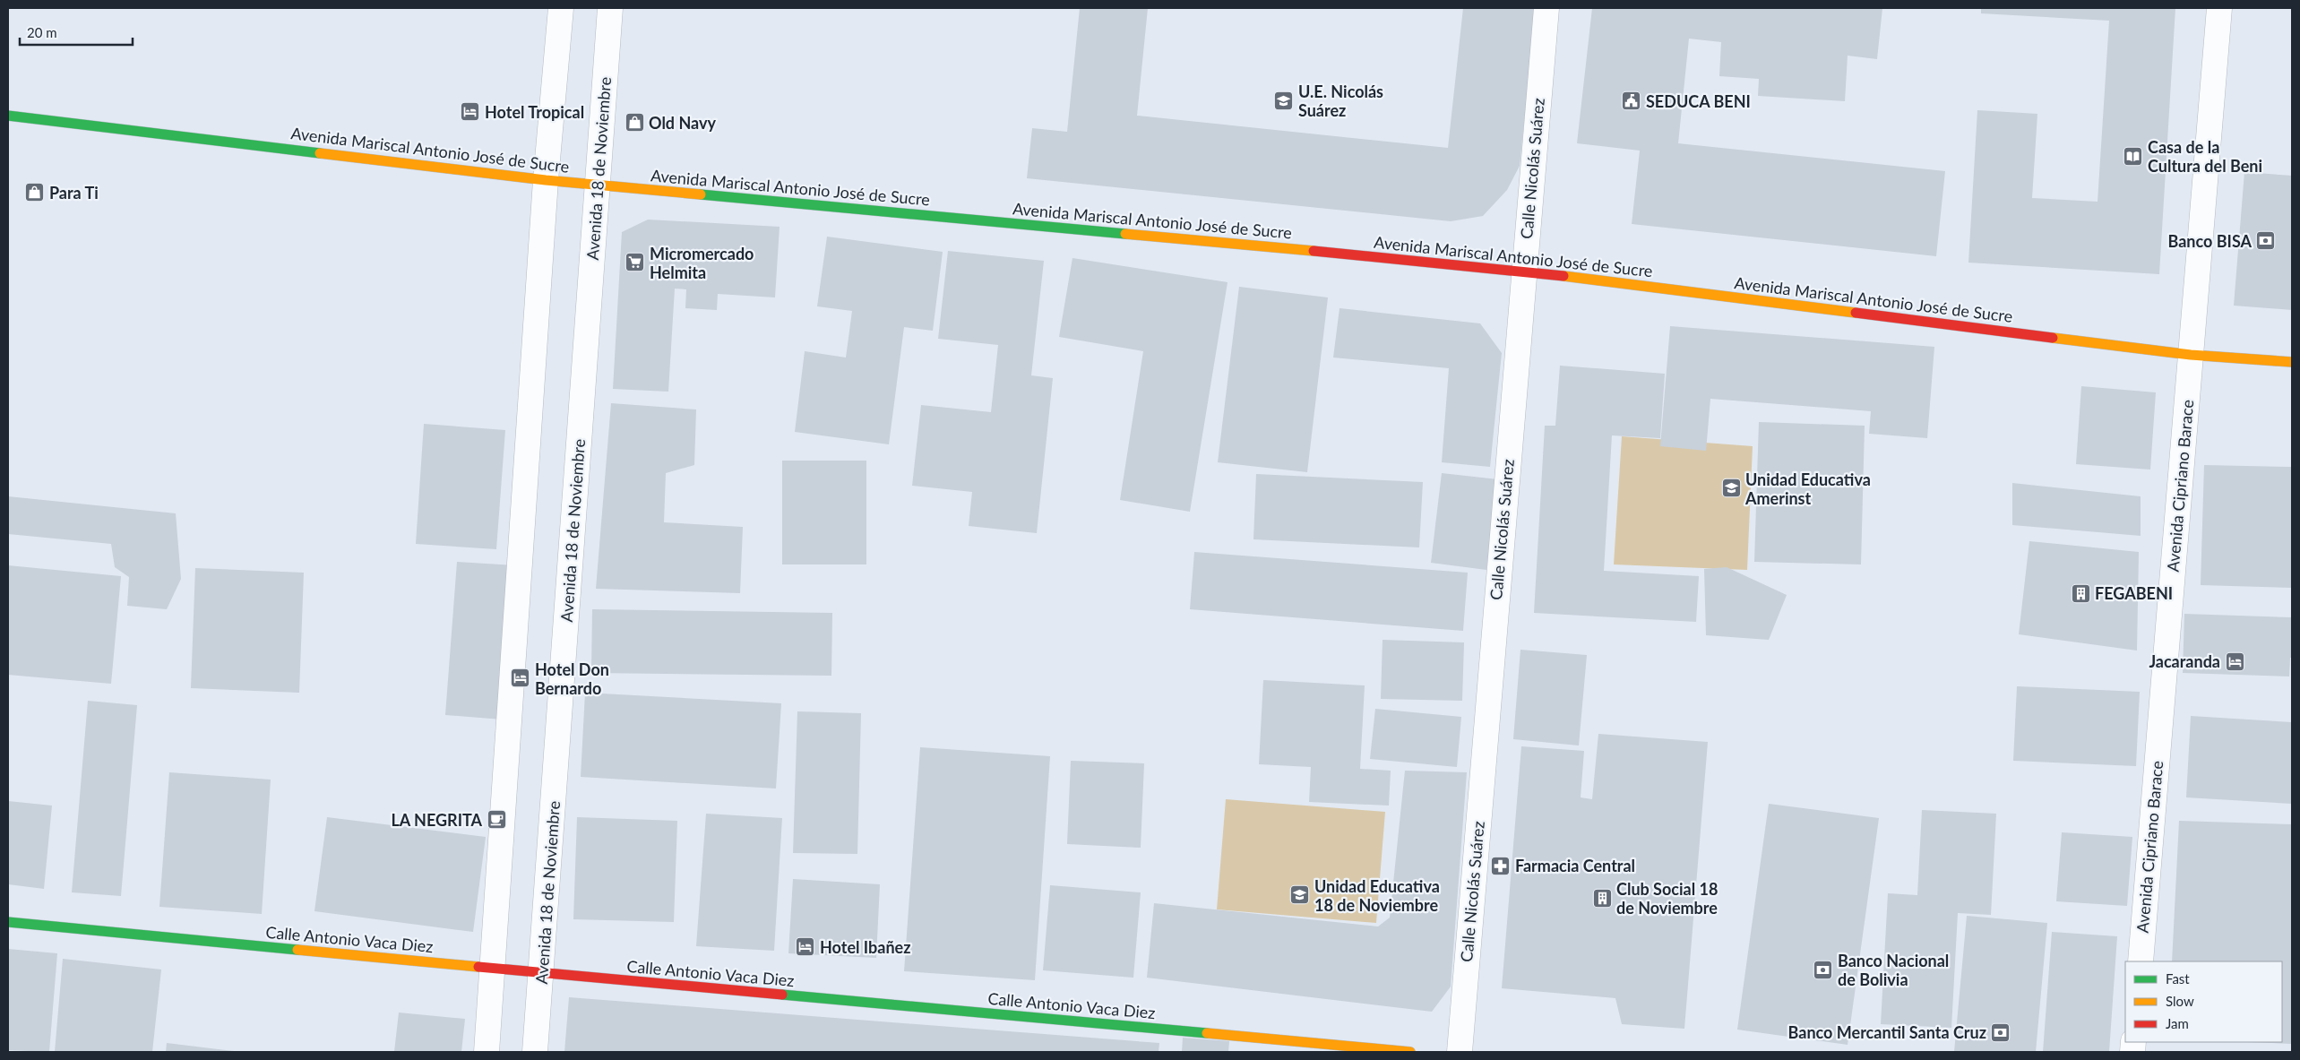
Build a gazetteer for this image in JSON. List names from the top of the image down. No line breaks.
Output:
{"streets":{"street":["Avenida Mariscal Antonio José de Sucre","Avenida 18 de Noviembre","Calle Nicolás Suárez","Avenida Cipriano Barace","Calle Antonio Vaca Diez"]},"crossings":[["Avenida Mariscal Antonio José de Sucre","Avenida 18 de Noviembre"],["Avenida Mariscal Antonio José de Sucre","Calle Nicolás Suárez"],["Avenida Mariscal Antonio José de Sucre","Avenida Cipriano Barace"],["Avenida 18 de Noviembre","Calle Antonio Vaca Diez"]],"places":{"school or university":["U.E. Nicolás Suárez","Unidad Educativa Amerinst","Unidad Educativa 18 de Noviembre"],"public building":["SEDUCA BENI"],"hotel":["Hotel Tropical","Jacaranda","Hotel Don Bernardo","Hotel Ibañez"],"shop":["Old Navy","Para Ti"],"library":["Casa de la Cultura del Beni"],"bank":["Banco BISA","Banco Nacional de Bolivia","Banco Mercantil Santa Cruz"],"supermarket":["Micromercado Helmita"],"building":["FEGABENI","Club Social 18 de Noviembre"],"cafe":["LA NEGRITA"],"pharmacy":["Farmacia Central"]},"legend":["Fast","Slow","Jam"],"scale_bar":"20 m"}
